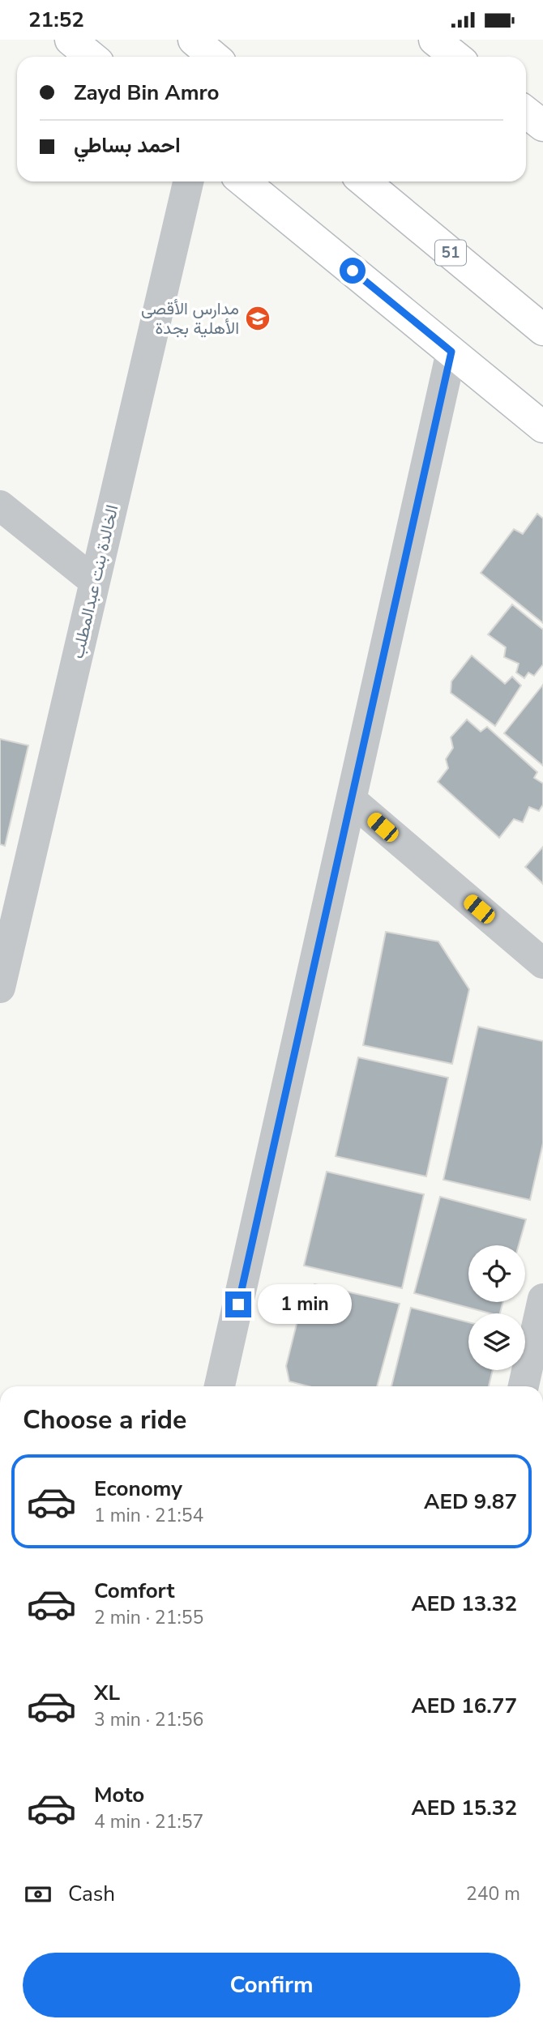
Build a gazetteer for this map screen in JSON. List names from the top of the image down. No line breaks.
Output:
{"streets":{"main road":["51"],"street":["الخالدة بنت عبدالمطلب"]},"places":{"school or university":["مدارس الأقصى الأهلية بجدة"]},"page":{"status":"21:52","banner":["Zayd Bin Amro","احمد بساطي"],"bubble":"1 min","heading":"Choose a ride","list":[{"name":"Economy","note":"1 min · 21:54","value":"AED 9.87"},{"name":"Comfort","note":"2 min · 21:55","value":"AED 13.32"},{"name":"XL","note":"3 min · 21:56","value":"AED 16.77"},{"name":"Moto","note":"4 min · 21:57","value":"AED 15.32"}],"pay":["Cash","240 m"],"buttons":"Confirm"}}
